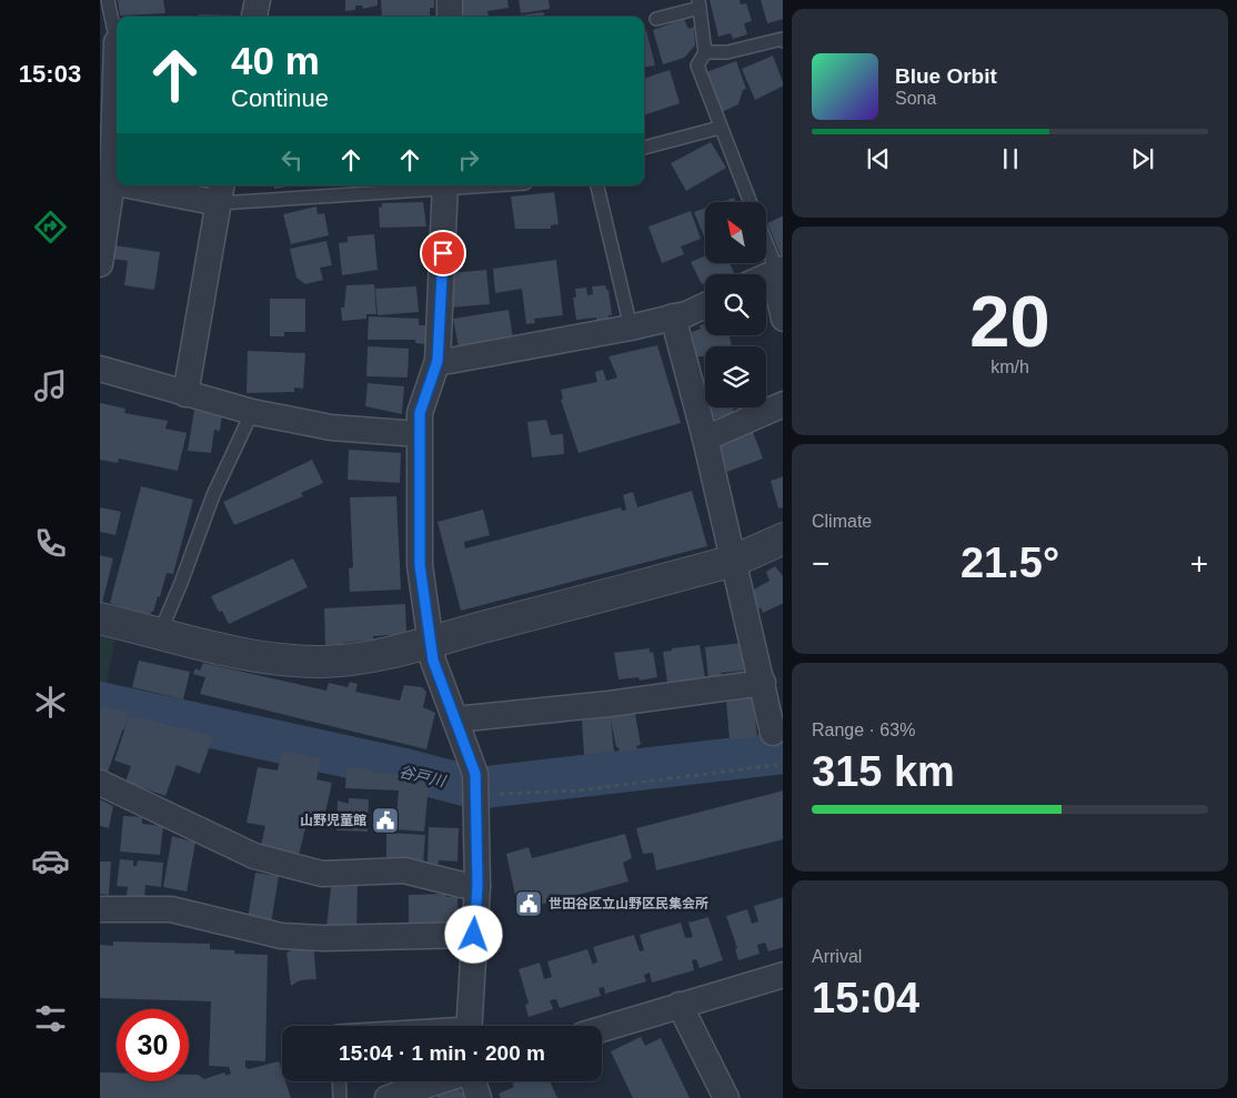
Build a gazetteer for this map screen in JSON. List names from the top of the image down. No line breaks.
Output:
{"water":["谷戸川"],"places":{"public building":["山野児童館","世田谷区立山野区民集会所"]},"north":"top left","page":{"tabs":"15:03","turn":["40 m","Continue"],"song":["Blue Orbit","Sona"],"tile":[["20","km/h"],"Climate",["Range · 63%","315 km"],["Arrival","15:04"]],"heat":["−","21.5°","+"],"limit":"30","trip":"15:04 · 1 min · 200 m"}}
